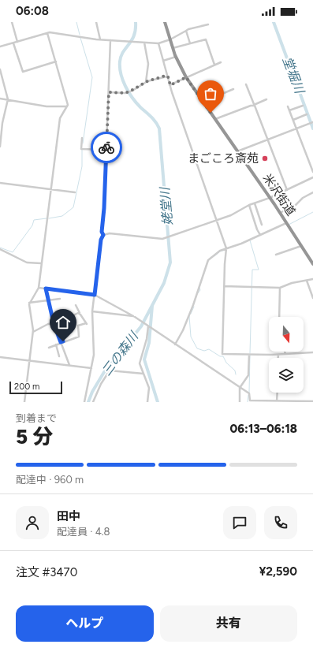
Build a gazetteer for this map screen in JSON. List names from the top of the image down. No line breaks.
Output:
{"streets":{"highway":["米沢街道"]},"water":["堂堀川","姥堂川","三の森川"],"places":["まごころ斎苑"],"scale_bar":"200 m","north":"bottom","page":{"status":"06:08","scale":"200 m","heading":["5 分","到着まで","06:13–06:18"],"panel":["田中","配達員 · 4.8","注文 #3470","¥2,590"],"bar":"配達中 · 960 m","buttons":["ヘルプ","共有"]}}
